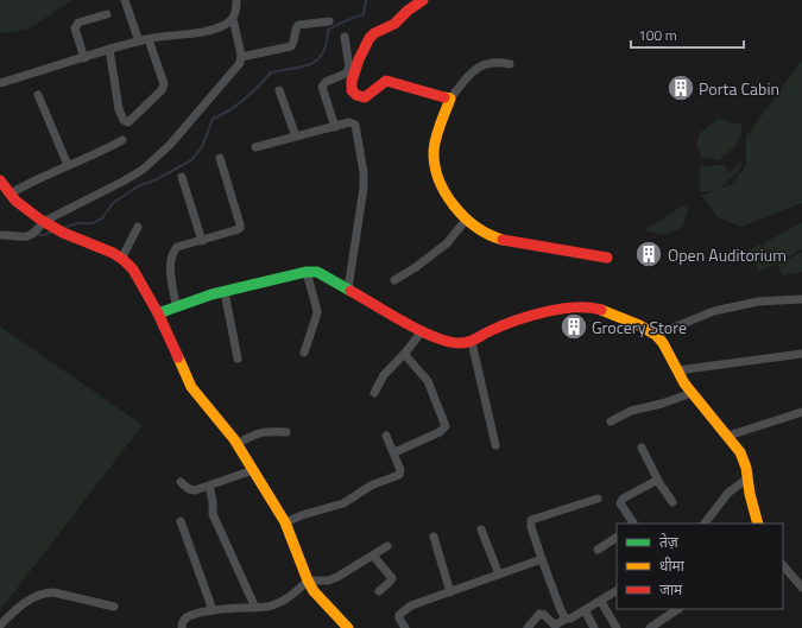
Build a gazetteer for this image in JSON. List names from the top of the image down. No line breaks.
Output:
{"places":{"building":["Porta Cabin","Open Auditorium","Grocery Store"]},"legend":["तेज़","धीमा","जाम"],"scale_bar":"100 m"}
